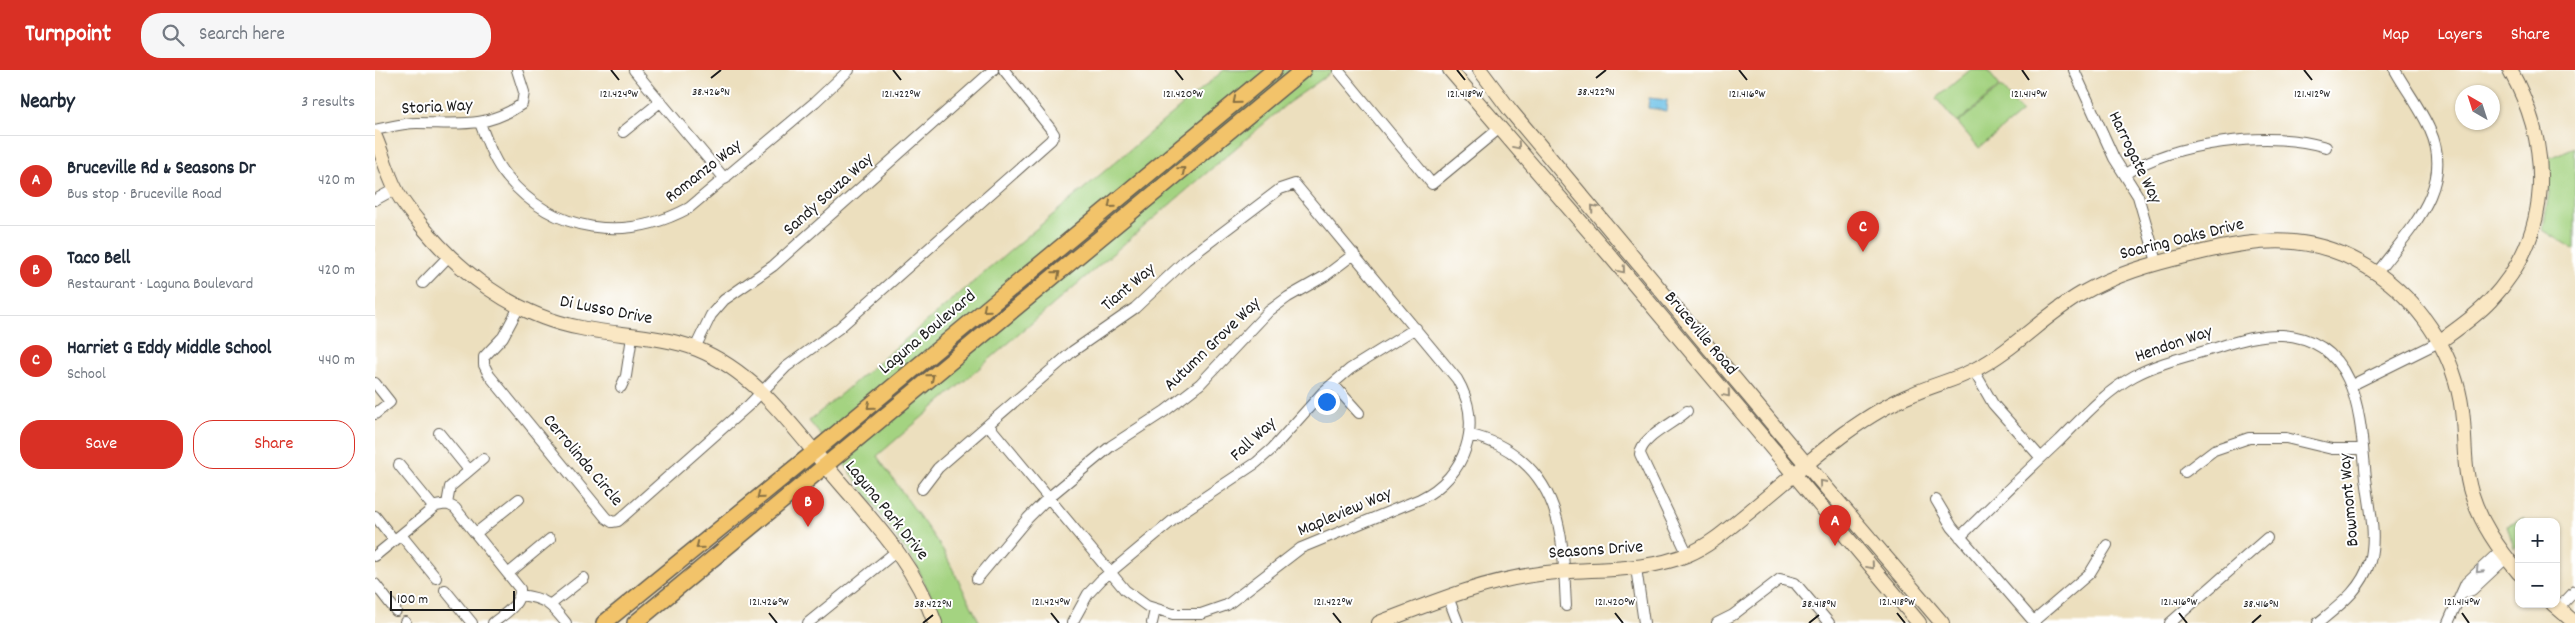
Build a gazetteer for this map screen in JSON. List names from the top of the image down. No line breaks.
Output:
{"streets":{"main road":["Laguna Boulevard"],"street":["Storia Way","Harrogate Way","Romanzo Way","Sandy Souza Way","Soaring Oaks Drive","Tiant Way","Di Lusso Drive","Bruceville Road","Autumn Grove Way","Hendon Way","Fall Way","Cerrolinda Circle","Bowmont Way","Laguna Park Drive","Mapleview Way","Seasons Drive"]},"crossings":[["Storia Way","Romanzo Way"],["Harrogate Way","Soaring Oaks Drive"],["Sandy Souza Way","Di Lusso Drive"],["Soaring Oaks Drive","Bruceville Road"],["Soaring Oaks Drive","Seasons Drive"],["Tiant Way","Mapleview Way"],["Di Lusso Drive","Laguna Boulevard"],["Di Lusso Drive","Cerrolinda Circle"],["Di Lusso Drive","Laguna Park Drive"],["Laguna Boulevard","Laguna Park Drive"],["Bruceville Road","Seasons Drive"],["Autumn Grove Way","Mapleview Way"],["Hendon Way","Bowmont Way"],["Fall Way","Mapleview Way"]],"scale_bar":"100 m","north":"top left","page":{"header":"Turnpoint","search":"Search here","nav":["Map","Layers","Share"],"heading":["Nearby","3 results"],"list":[{"mark":"A","name":"Bruceville Rd & Seasons Dr","note":"Bus stop · Bruceville Road","value":"420 m"},{"mark":"B","name":"Taco Bell","note":"Restaurant · Laguna Boulevard","value":"420 m"},{"mark":"C","name":"Harriet G Eddy Middle School","note":"School","value":"440 m"}],"pins":["C","B","A"],"buttons":["Save","Share"],"map_buttons":["+","−"],"scale":"100 m"},"coordinates":["38.426°N","38.422°N","121.424°W","121.422°W","121.420°W","121.418°W","121.416°W","121.414°W","121.412°W","121.426°W","38.418°N","38.416°N"]}
